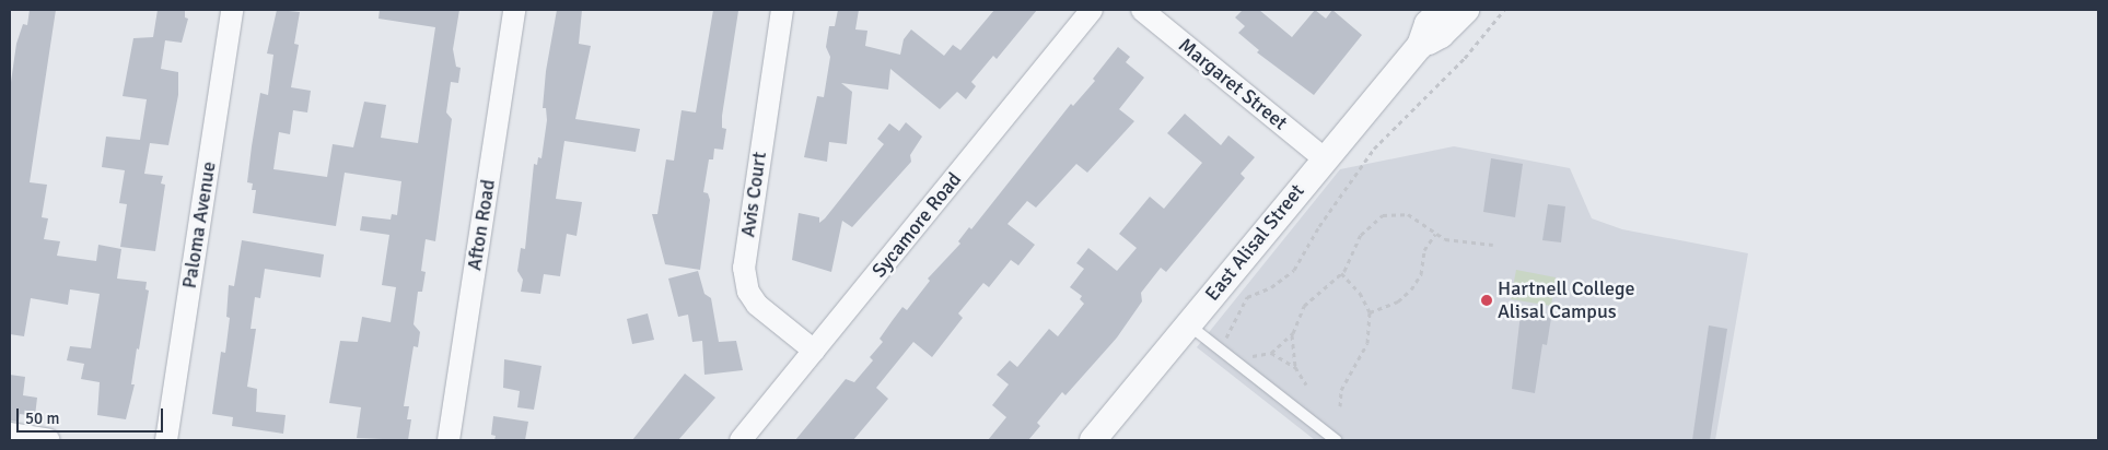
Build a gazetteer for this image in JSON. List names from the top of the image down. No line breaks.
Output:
{"streets":{"street":["Margaret Street","Avis Court","Paloma Avenue","Afton Road","Sycamore Road","East Alisal Street"]},"crossings":[["Margaret Street","East Alisal Street"],["Avis Court","Sycamore Road"]],"places":["Hartnell College Alisal Campus"],"scale_bar":"50 m"}
